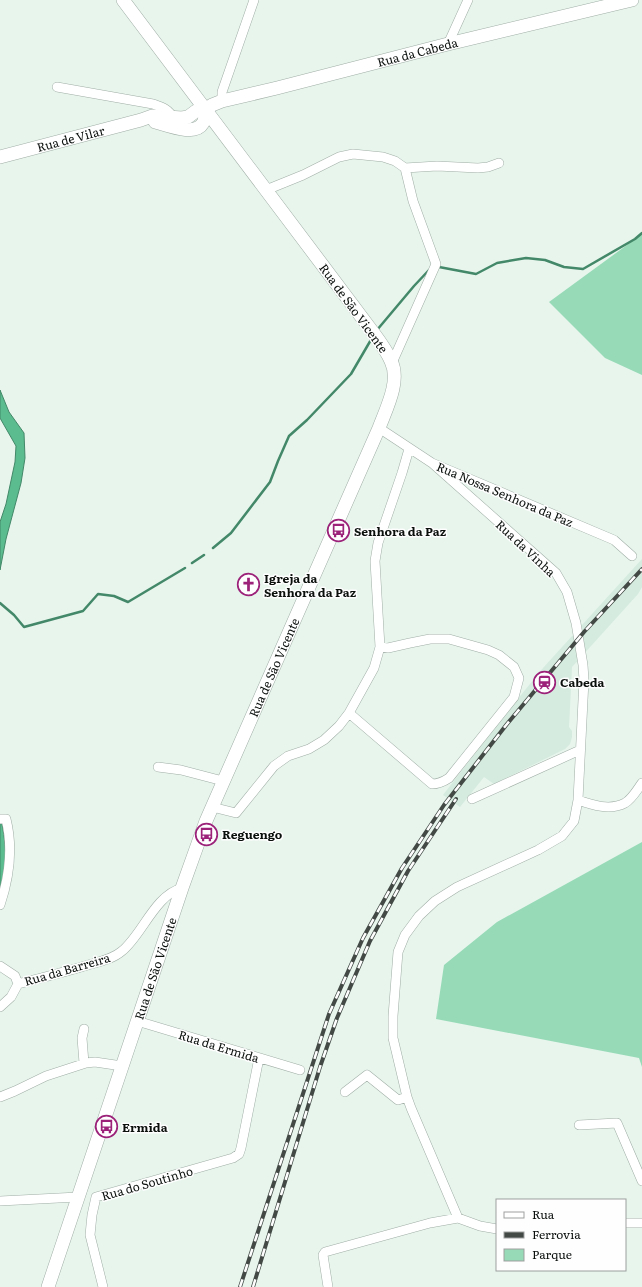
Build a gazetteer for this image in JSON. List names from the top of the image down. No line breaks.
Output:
{"streets":{"main road":["Rua da Cabeda","Rua de Vilar","Rua de São Vicente"],"street":["Rua Nossa Senhora da Paz","Rua da Vinha","Rua da Barreira","Rua da Ermida","Rua do Soutinho"]},"crossings":[["Rua da Cabeda","Rua de Vilar"],["Rua da Cabeda","Rua de São Vicente"],["Rua de Vilar","Rua de São Vicente"],["Rua de São Vicente","Rua Nossa Senhora da Paz"],["Rua de São Vicente","Rua da Barreira"],["Rua de São Vicente","Rua da Ermida"],["Rua Nossa Senhora da Paz","Rua da Vinha"],["Rua da Ermida","Rua do Soutinho"]],"places":{"bus stop":["Senhora da Paz","Reguengo","Ermida"],"church":["Igreja da Senhora da Paz"],"station":["Cabeda"]},"legend":["Rua","Ferrovia","Parque"]}
